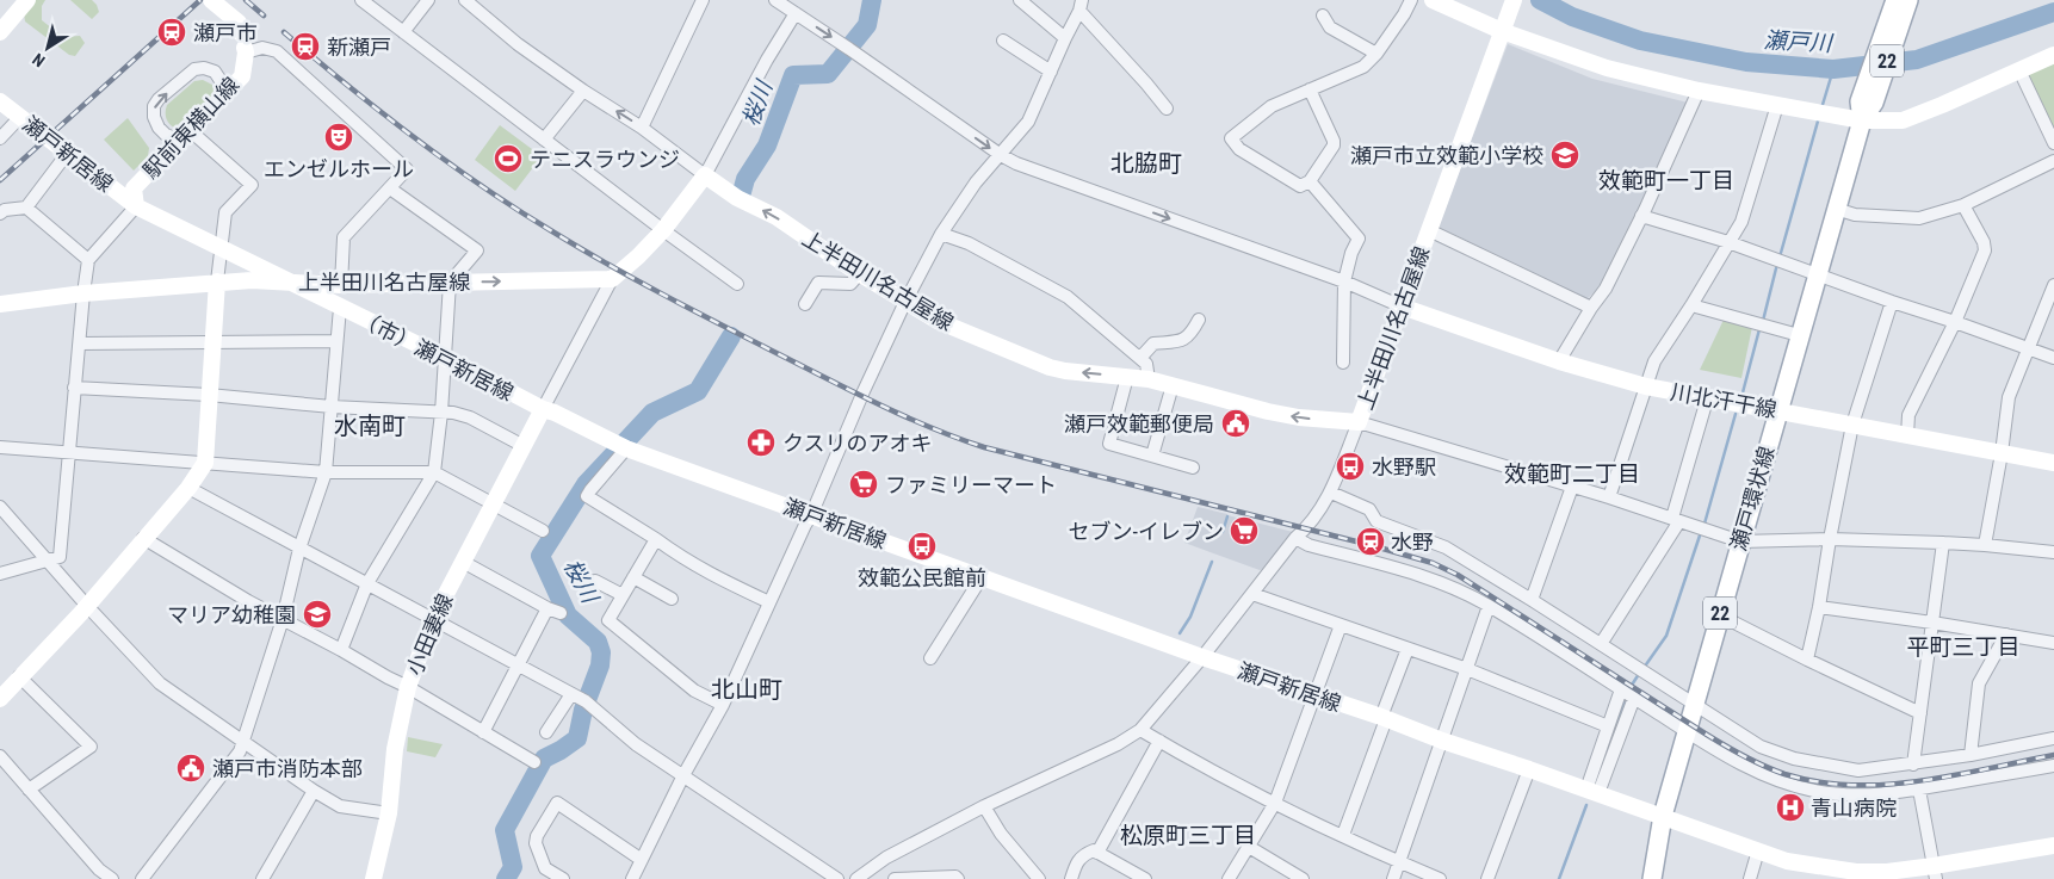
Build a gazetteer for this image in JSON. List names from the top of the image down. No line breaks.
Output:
{"streets":{"main road":["22","瀬戸環状線"],"street":["駅前東横山線","瀬戸新居線","上半田川名古屋線","（市）瀬戸新居線","川北汗干線","小田妻線"]},"crossings":[["駅前東横山線","瀬戸新居線"],["駅前東横山線","（市）瀬戸新居線"],["瀬戸新居線","（市）瀬戸新居線"],["瀬戸新居線","瀬戸環状線"],["瀬戸新居線","小田妻線"],["上半田川名古屋線","（市）瀬戸新居線"],["上半田川名古屋線","川北汗干線"],["（市）瀬戸新居線","小田妻線"],["川北汗干線","瀬戸環状線"]],"districts":["北脇町","效範町一丁目","水南町","效範町二丁目","平町三丁目","北山町","松原町三丁目"],"water":["瀬戸川","桜川"],"places":{"station":["瀬戸市","新瀬戸","水野"],"theatre":["エンゼルホール"],"school or university":["瀬戸市立效範小学校","マリア幼稚園"],"sports":["テニスラウンジ"],"public building":["瀬戸效範郵便局","瀬戸市消防本部"],"pharmacy":["クスリのアオキ"],"bus stop":["水野駅","效範公民館前"],"supermarket":["ファミリーマート","セブン-イレブン"],"hospital":["青山病院"]},"north":"bottom left"}
